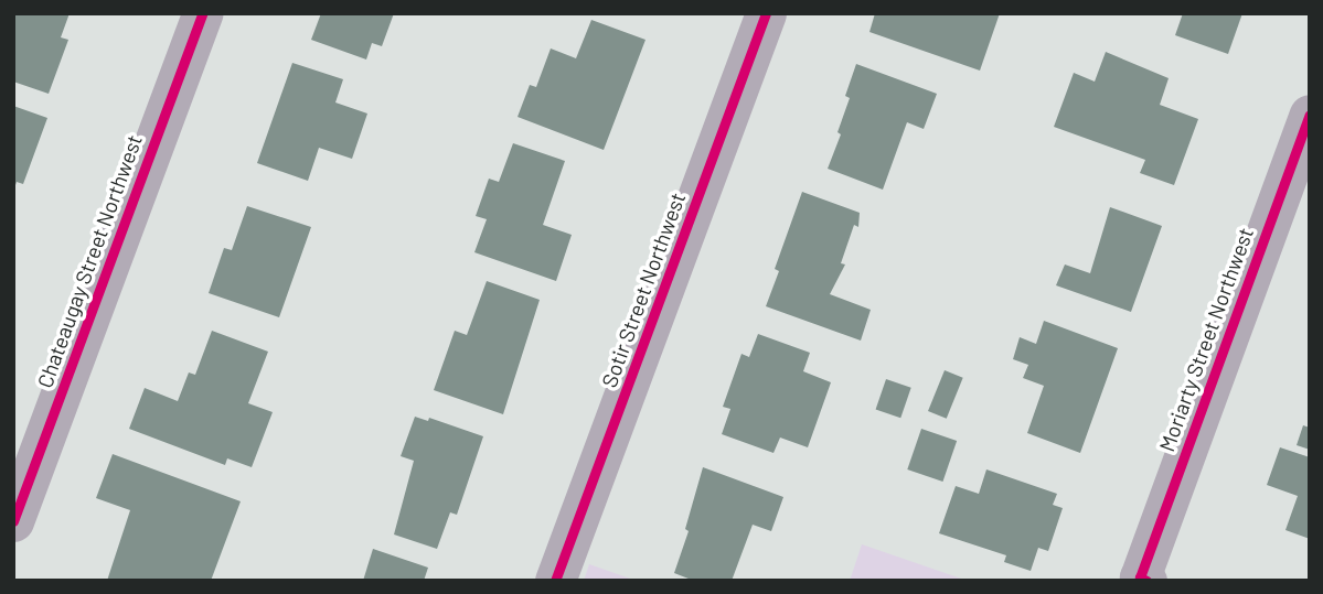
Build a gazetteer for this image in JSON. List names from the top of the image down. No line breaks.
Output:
{"streets":{"street":["Chateaugay Street Northwest","Sotir Street Northwest","Moriarty Street Northwest"]}}
